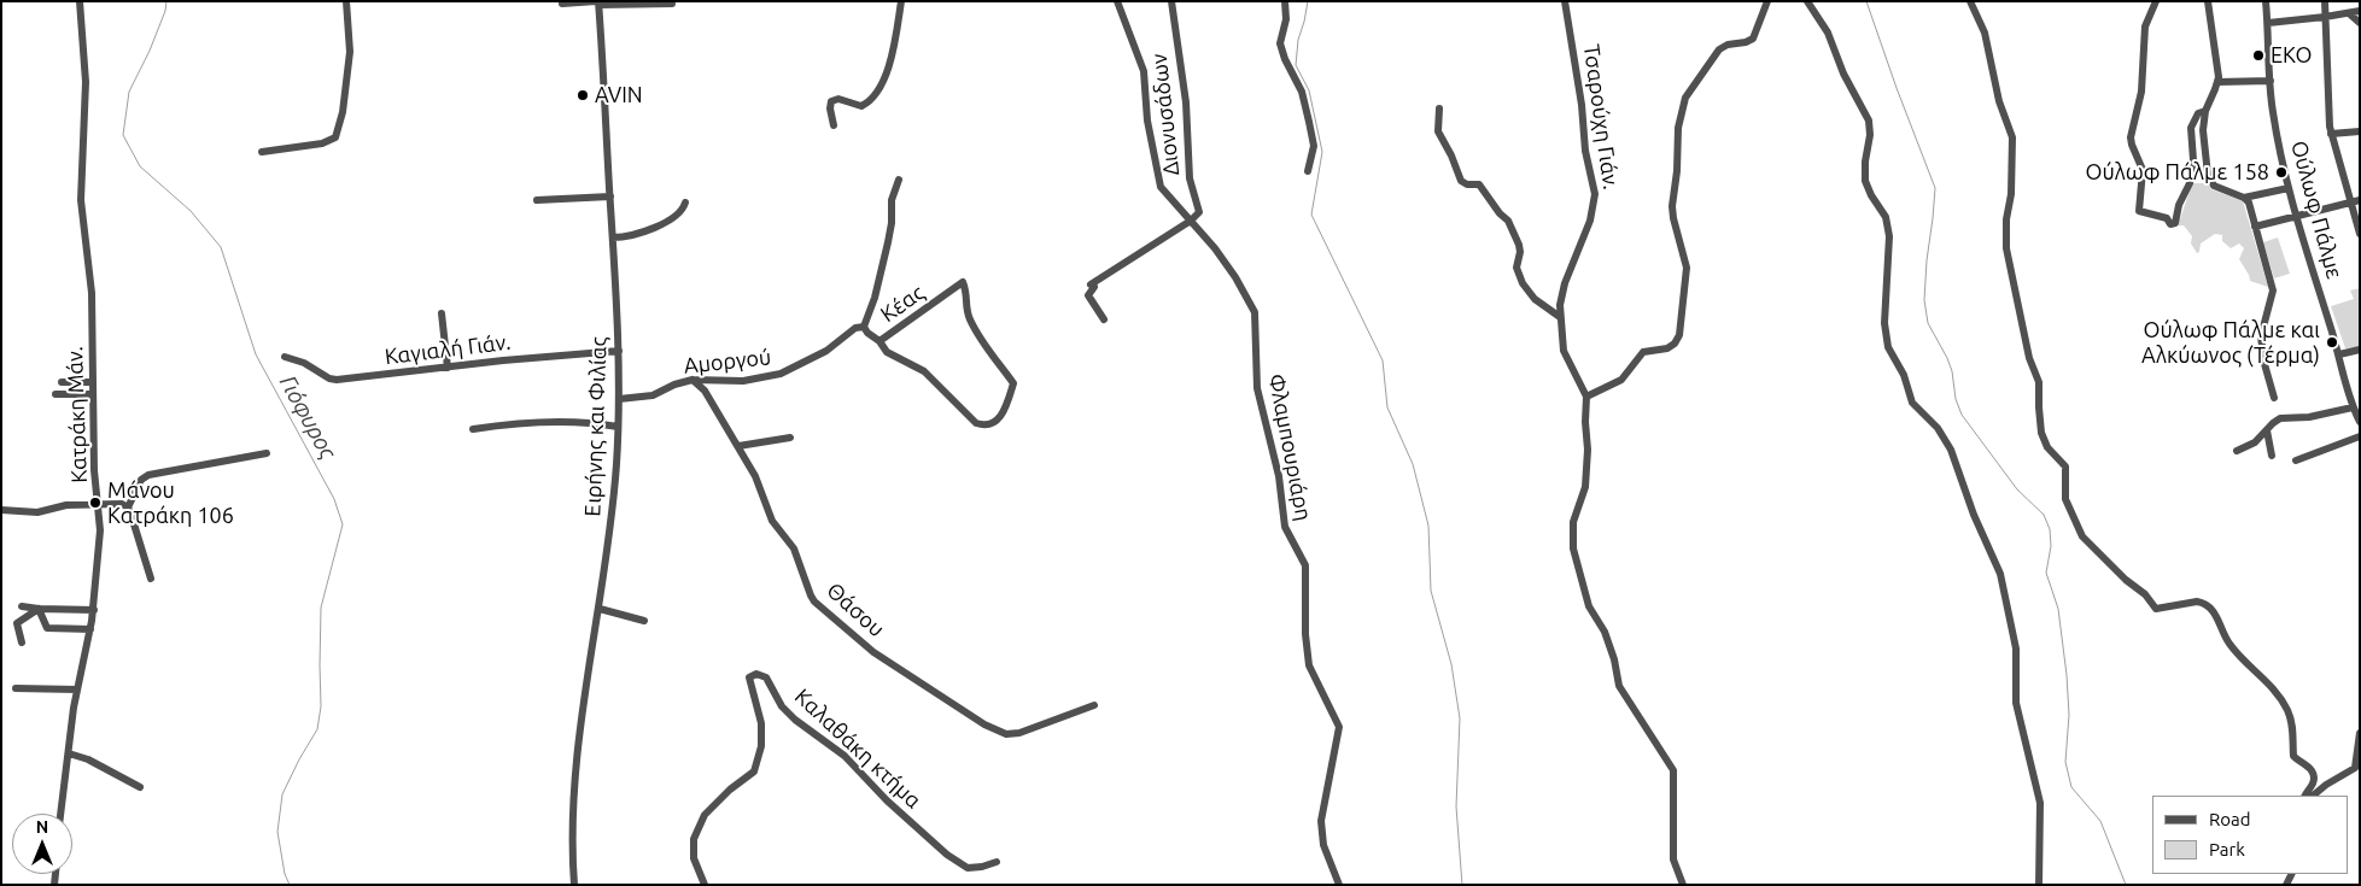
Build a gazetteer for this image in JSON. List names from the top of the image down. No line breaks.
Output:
{"streets":{"street":["Διονυσάδων","Τσαρούχη Γιάν.","Ούλωφ Πάλμε","Κέας","Καγιαλή Γιάν.","Αμοργού","Κατράκη Μάν.","Ειρήνης και Φιλίας","Φλαμπουριάρη","Θάσου","Καλαθάκη κτήμα"]},"crossings":[["Διονυσάδων","Φλαμπουριάρη"],["Κέας","Αμοργού"],["Καγιαλή Γιάν.","Ειρήνης και Φιλίας"],["Αμοργού","Ειρήνης και Φιλίας"],["Αμοργού","Θάσου"]],"water":["Γιόφυρος"],"places":["EKO","AVIN","Ούλωφ Πάλμε 158","Ούλωφ Πάλμε και Αλκύωνος (Τέρμα)","Μάνου Κατράκη 106"],"legend":["Road","Park"],"north":"top"}
